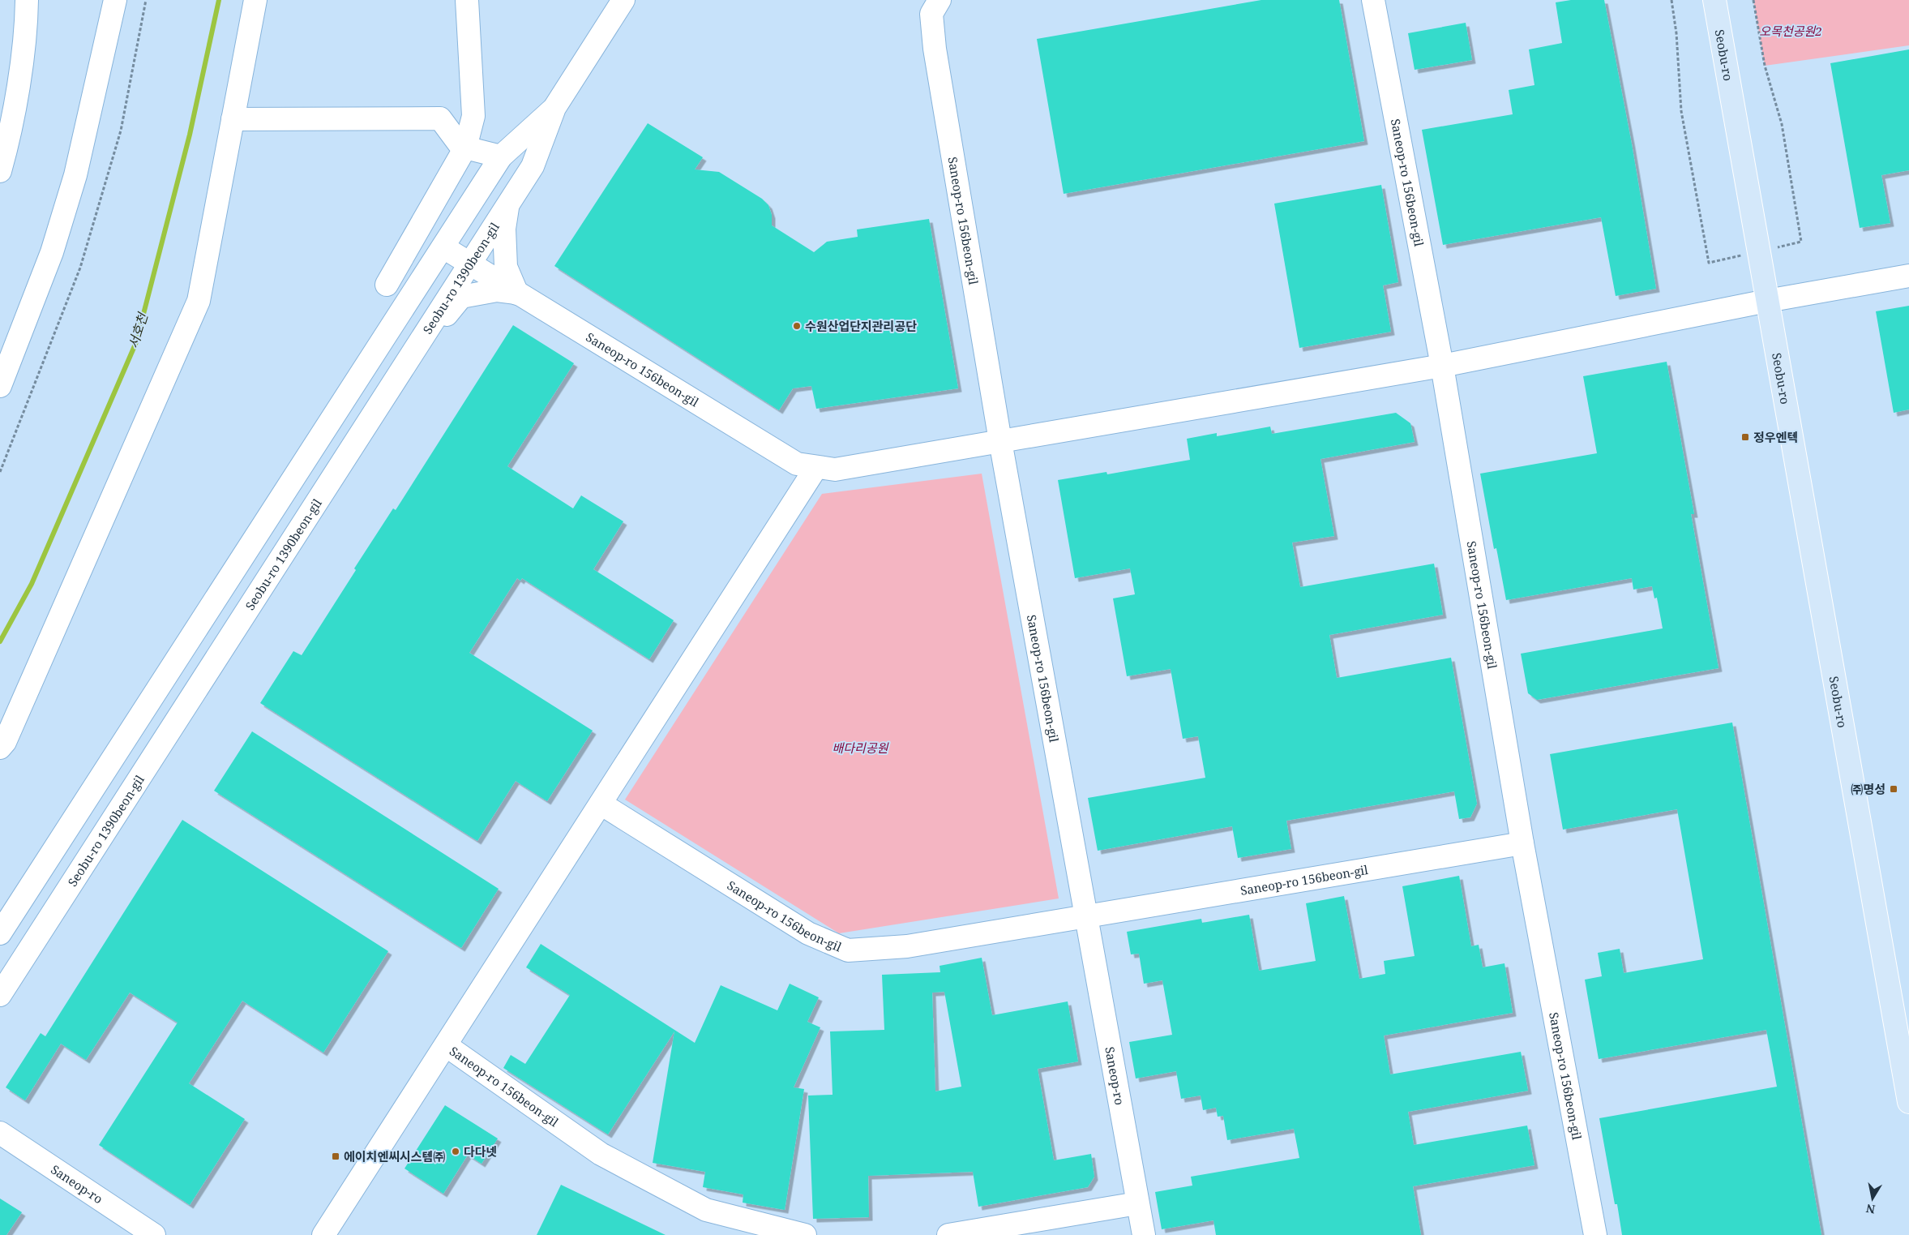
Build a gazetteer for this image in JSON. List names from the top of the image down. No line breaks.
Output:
{"streets":{"main road":["Seobu-ro"],"street":["Saneop-ro 156beon-gil","Seobu-ro 1390beon-gil","Saneop-ro"]},"crossings":[["Saneop-ro 156beon-gil","Seobu-ro 1390beon-gil"],["Saneop-ro 156beon-gil","Saneop-ro"]],"water":["서호천"],"parks":["오목천공원2","배다리공원"],"places":{"other":["수원산업단지관리공단","다다넷"],"transit":["정우엔텍","㈜명성","에이치엔씨시스템㈜"]},"north":"bottom"}
